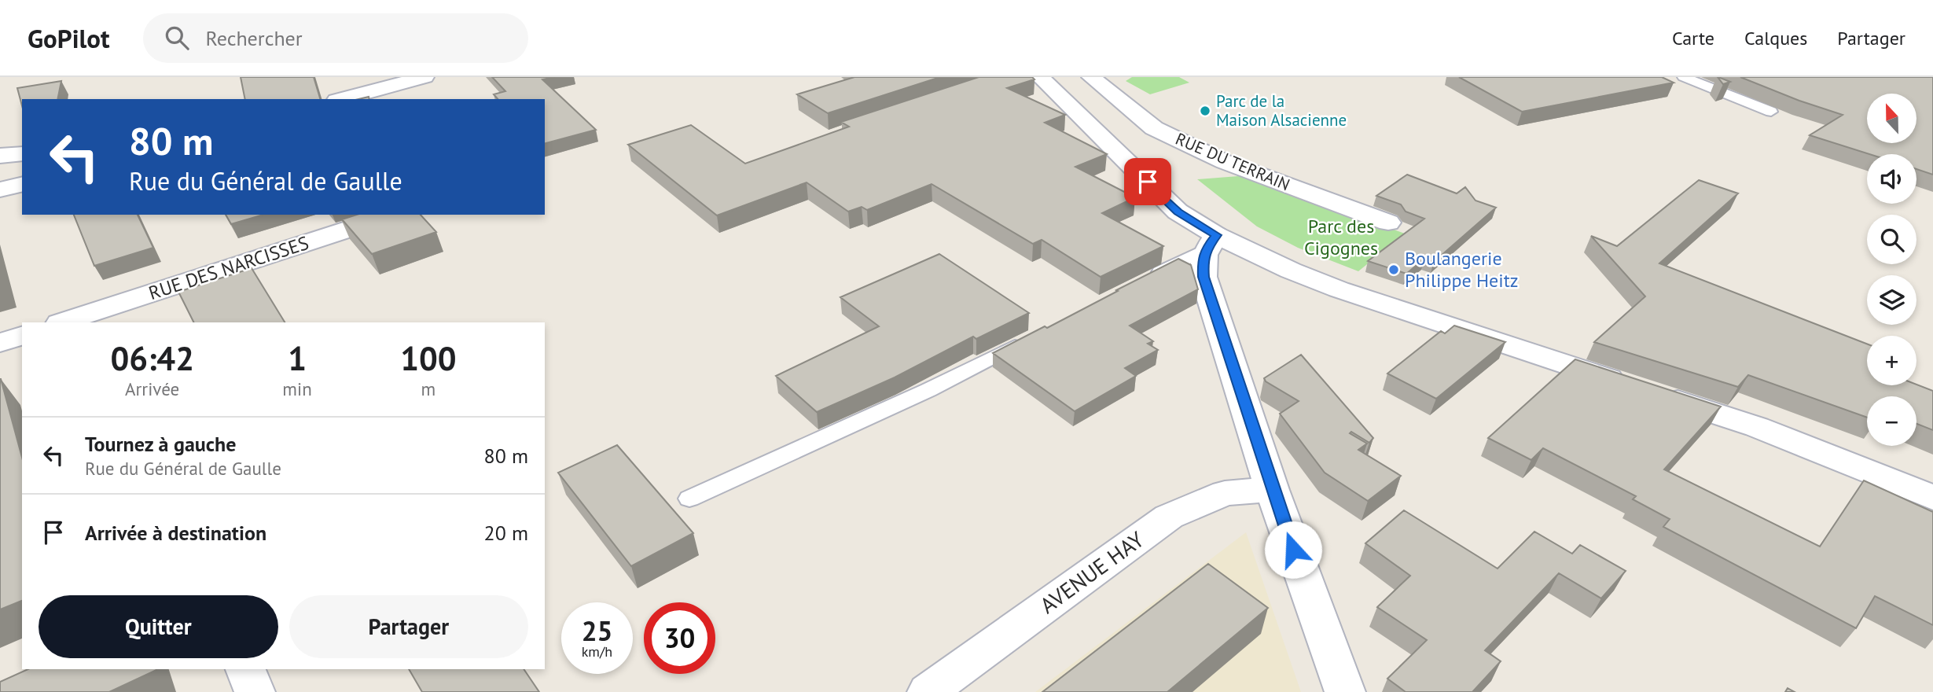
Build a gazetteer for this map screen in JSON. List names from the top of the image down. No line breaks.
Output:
{"streets":{"street":["RUE DU TERRAIN","RUE DES NARCISSES","AVENUE HAY"]},"parks":["Parc des Cigognes"],"places":["Parc de la Maison Alsacienne","Boulangerie Philippe Heitz"],"north":"top","page":{"header":"GoPilot","search":"Rechercher","nav":["Carte","Calques","Partager"],"map_buttons":["+","−"],"turn":["80 m","Rue du Général de Gaulle"],"eta":["06:42","Arrivée","1","min","100","m"],"list":[{"name":"Tournez à gauche","note":"Rue du Général de Gaulle","value":"80 m"},{"name":"Arrivée à destination","value":"20 m"}],"buttons":["Quitter","Partager"],"speed":"25 km/h","limit":"30"}}
